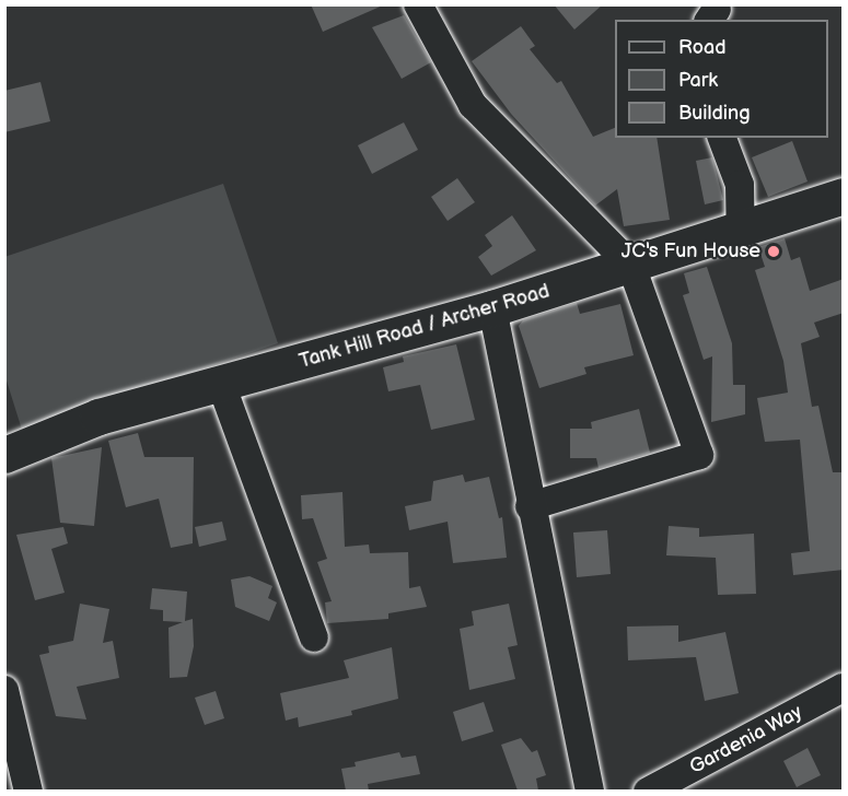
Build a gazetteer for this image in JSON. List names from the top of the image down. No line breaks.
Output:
{"streets":{"street":["Tank Hill Road / Archer Road","Gardenia Way"]},"places":["JC's Fun House"],"legend":["Road","Park","Building"]}
